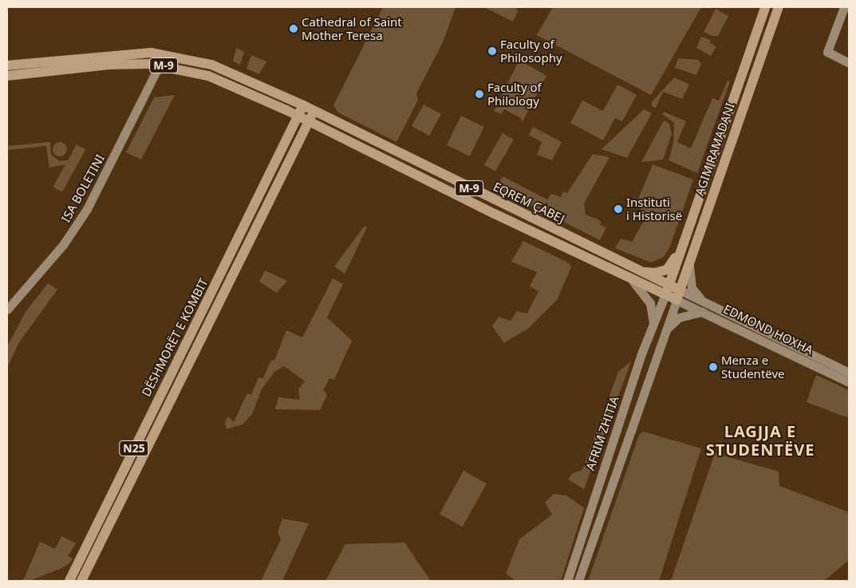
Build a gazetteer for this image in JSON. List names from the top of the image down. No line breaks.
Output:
{"streets":{"main road":["M-9","AGIM RAMADANI","ISA BOLETINI","EQREM ÇABEJ","EDMOND HOXHA","DËSHMORËT E KOMBIT","AFRIM ZHITIA","N25"]},"crossings":[["M-9","ISA BOLETINI"],["M-9","EQREM ÇABEJ"],["M-9","DËSHMORËT E KOMBIT"],["AGIM RAMADANI","EQREM ÇABEJ"],["AGIM RAMADANI","EDMOND HOXHA"],["AGIM RAMADANI","AFRIM ZHITIA"],["EQREM ÇABEJ","EDMOND HOXHA"],["EQREM ÇABEJ","DËSHMORËT E KOMBIT"],["EQREM ÇABEJ","AFRIM ZHITIA"]],"districts":["LAGJJA E STUDENTËVE"],"places":["Cathedral of Saint Mother Teresa","Faculty of Philosophy","Faculty of Philology","Instituti i Historisë","Menza e Studentëve"]}
